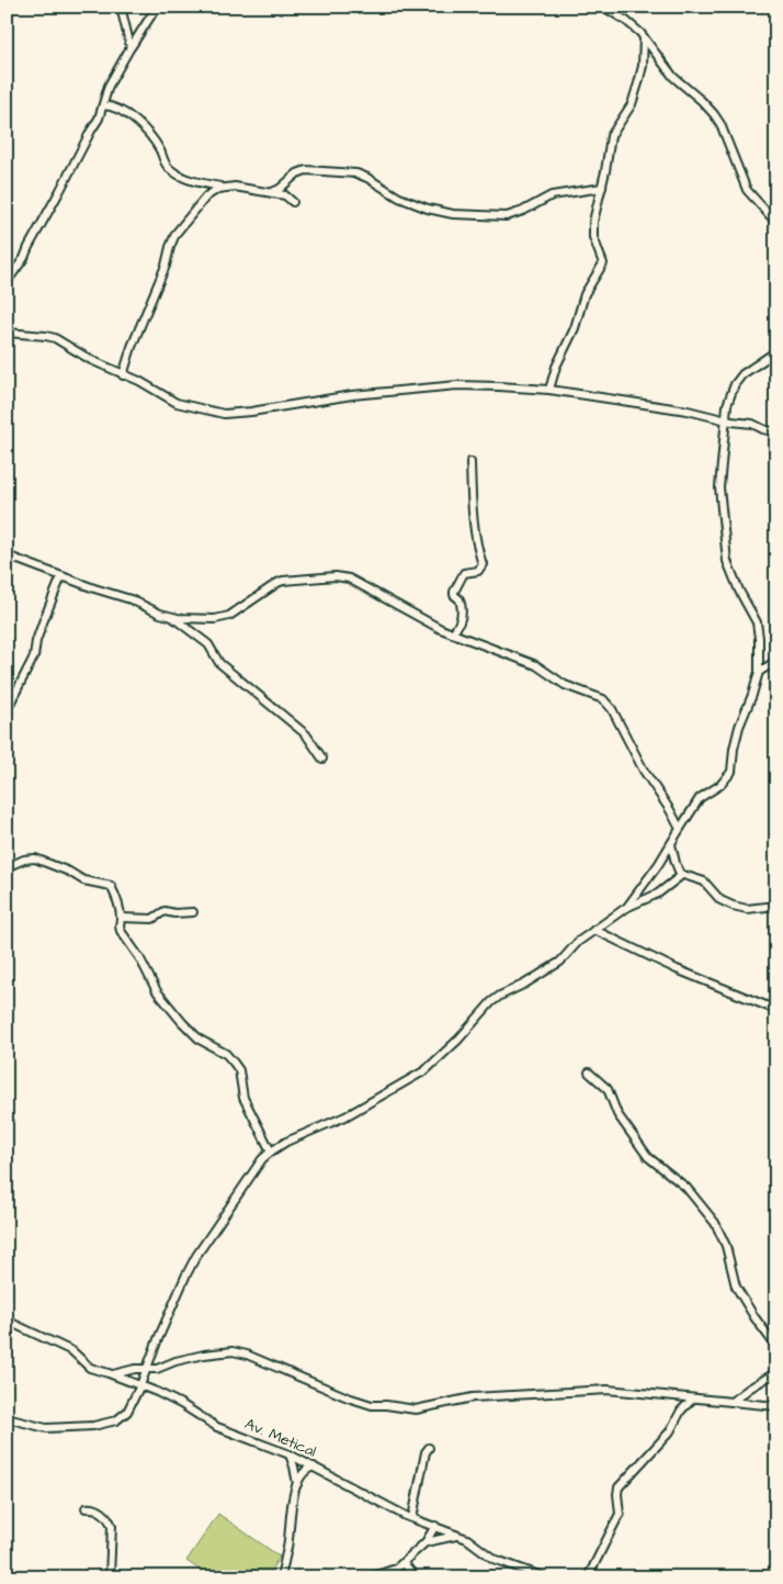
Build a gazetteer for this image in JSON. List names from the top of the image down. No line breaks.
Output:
{"streets":{"street":["Av. Metical"]}}
